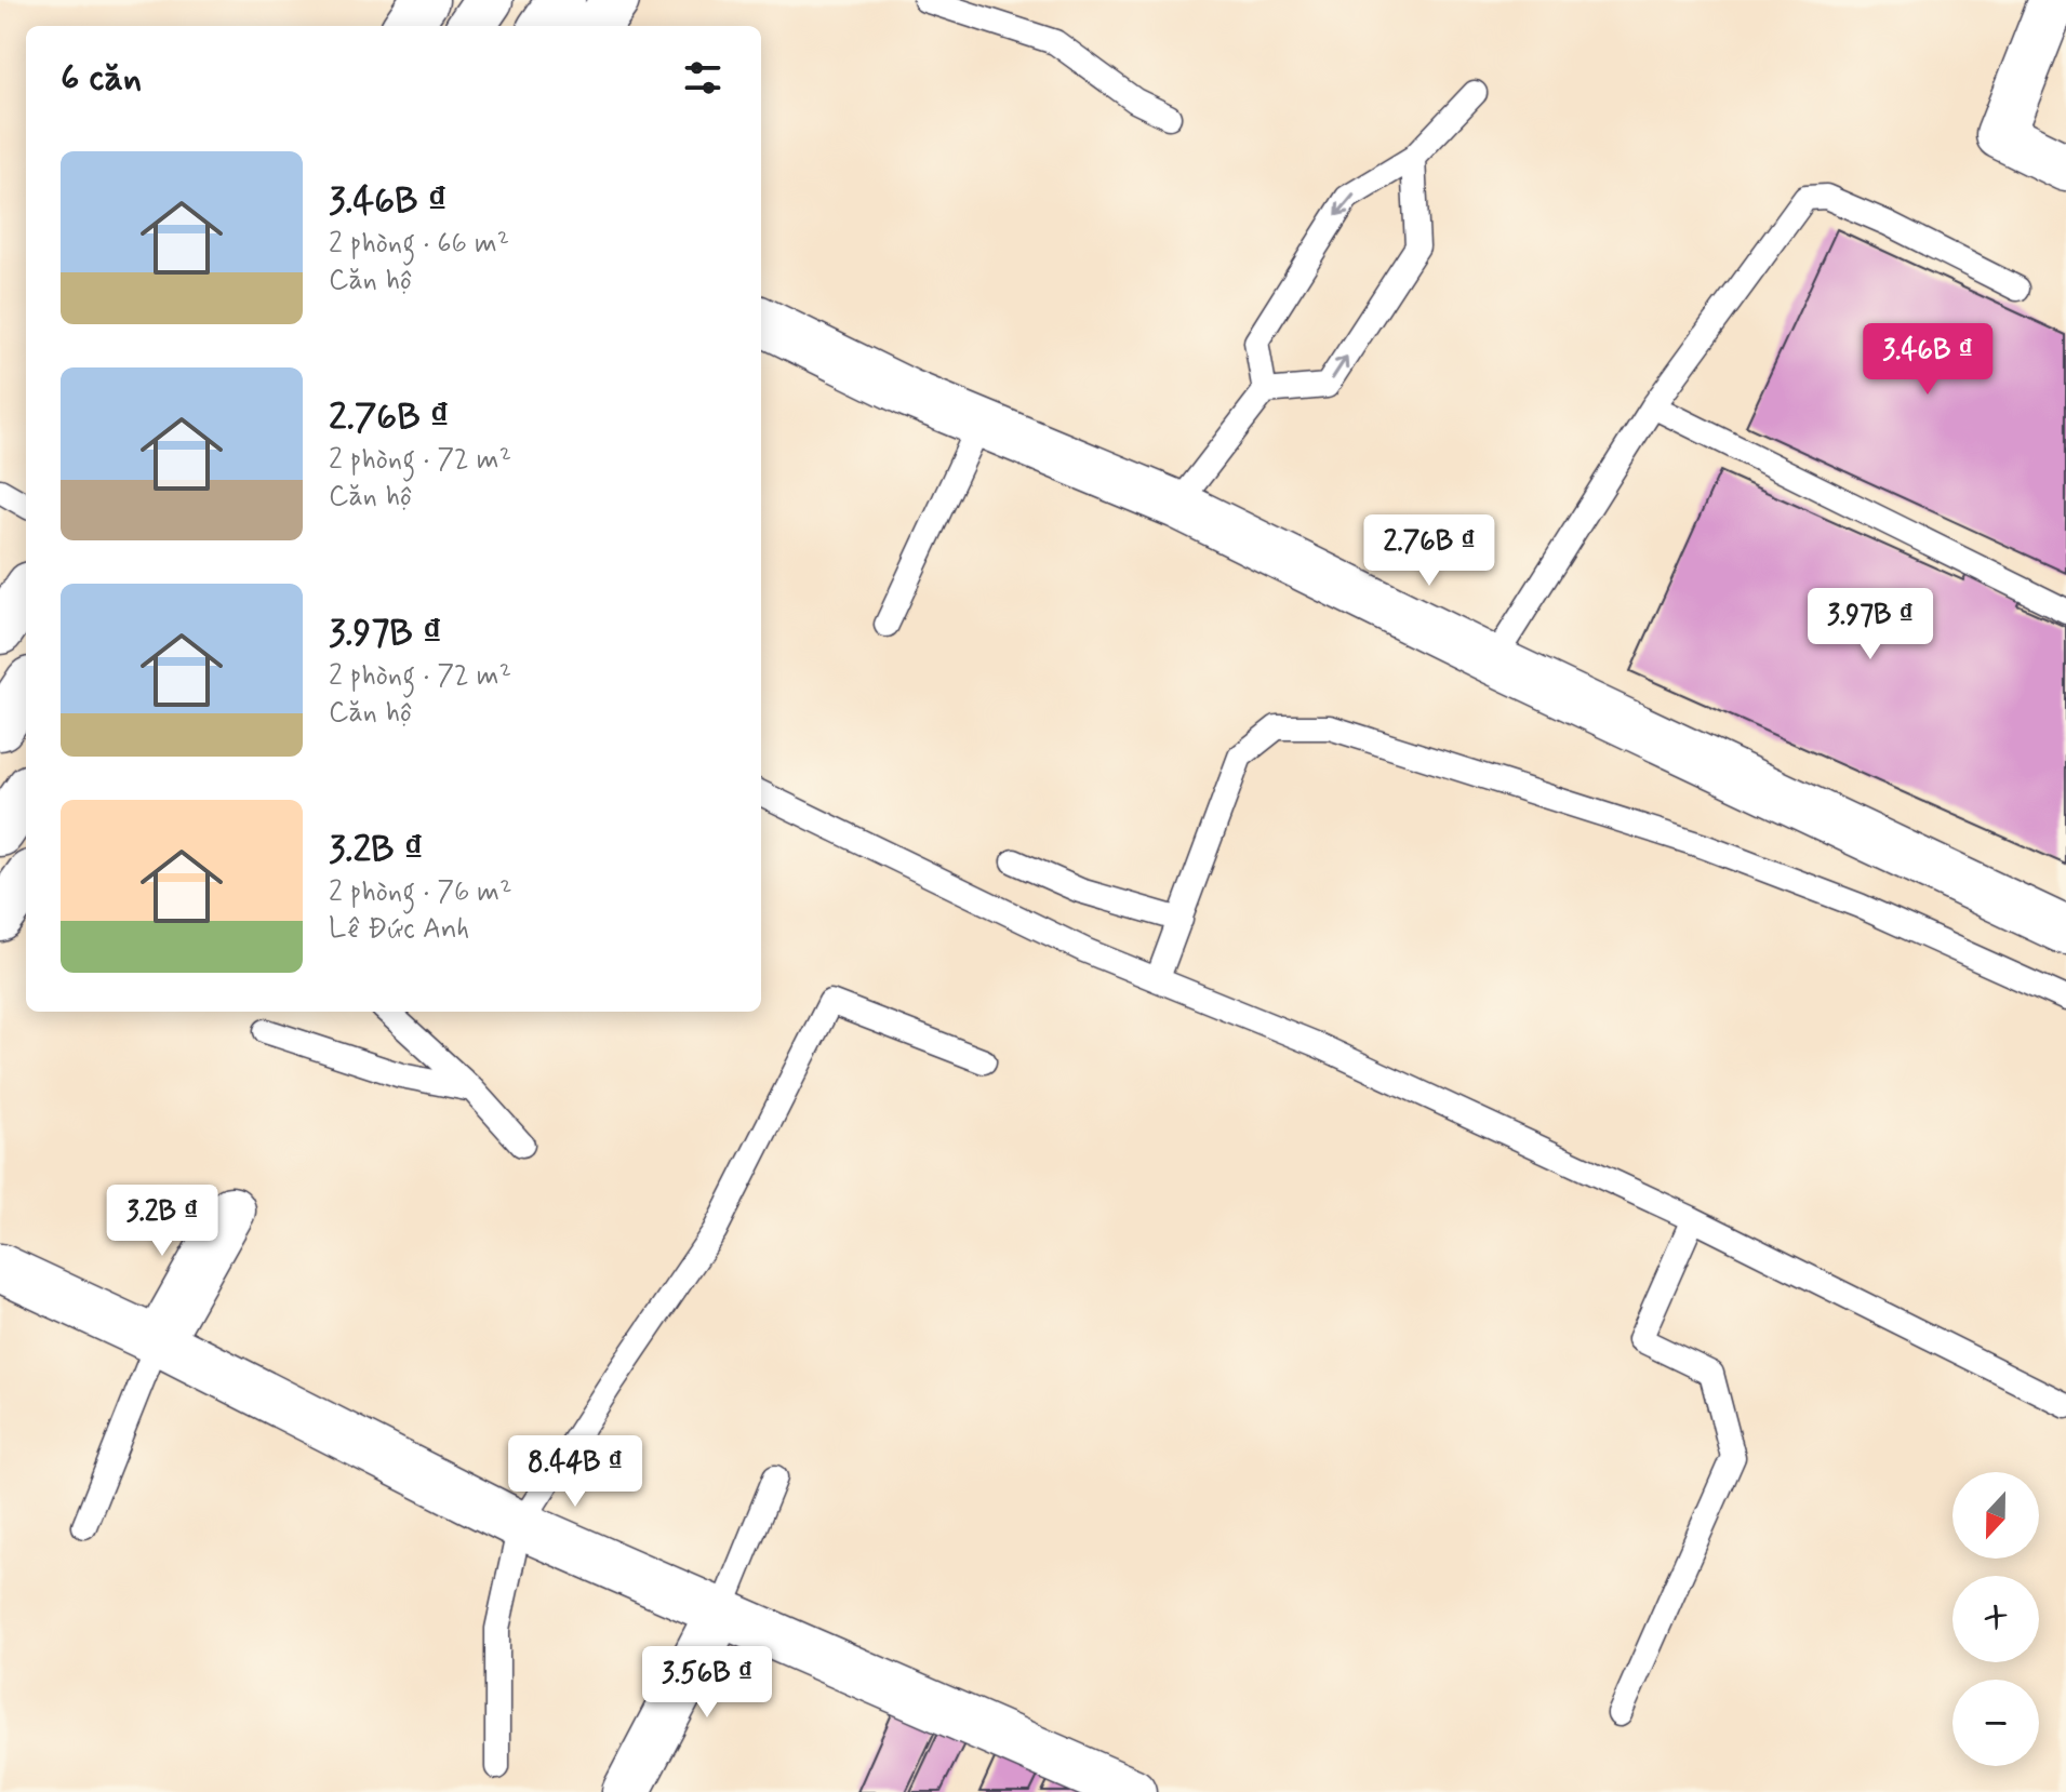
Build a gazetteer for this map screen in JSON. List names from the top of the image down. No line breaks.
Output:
{"north":"bottom","page":{"heading":"6 căn","list":[{"name":"3.46B ₫","note":"2 phòng · 66 m² · Căn hộ"},{"name":"2.76B ₫","note":"2 phòng · 72 m² · Căn hộ"},{"name":"3.97B ₫","note":"2 phòng · 72 m² · Căn hộ"},{"name":"3.2B ₫","note":"2 phòng · 76 m² · Lê Đức Anh"}],"price":["3.46B ₫","2.76B ₫","3.97B ₫","3.2B ₫","8.44B ₫","3.56B ₫"],"map_buttons":["+","−"]}}
